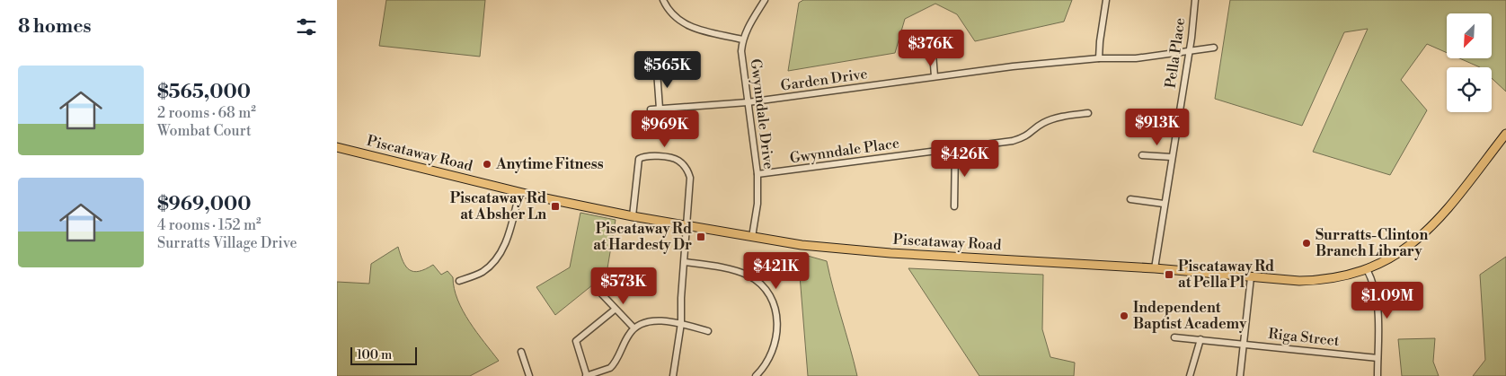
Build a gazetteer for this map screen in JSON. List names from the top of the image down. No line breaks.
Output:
{"streets":{"main road":["Piscataway Road"],"street":["Pella Place","Garden Drive","Gwynndale Drive","Gwynndale Place","Riga Street"]},"crossings":[["Pella Place","Garden Drive"],["Pella Place","Piscataway Road"],["Garden Drive","Gwynndale Drive"],["Gwynndale Drive","Gwynndale Place"],["Gwynndale Drive","Piscataway Road"]],"places":{"other":["Anytime Fitness","Surratts-Clinton Branch Library","Independent Baptist Academy"],"transit":["Piscataway Rd at Absher Ln","Piscataway Rd at Hardesty Dr","Piscataway Rd at Pella Pl"]},"scale_bar":"100 m","north":"bottom left","page":{"heading":"8 homes","price":["$376K","$565K","$913K","$969K","$426K","$421K","$573K","$1.09M"],"list":[{"name":"$565,000","note":"2 rooms · 68 m² · Wombat Court"},{"name":"$969,000","note":"4 rooms · 152 m² · Surratts Village Drive"}],"scale":"100 m"}}
